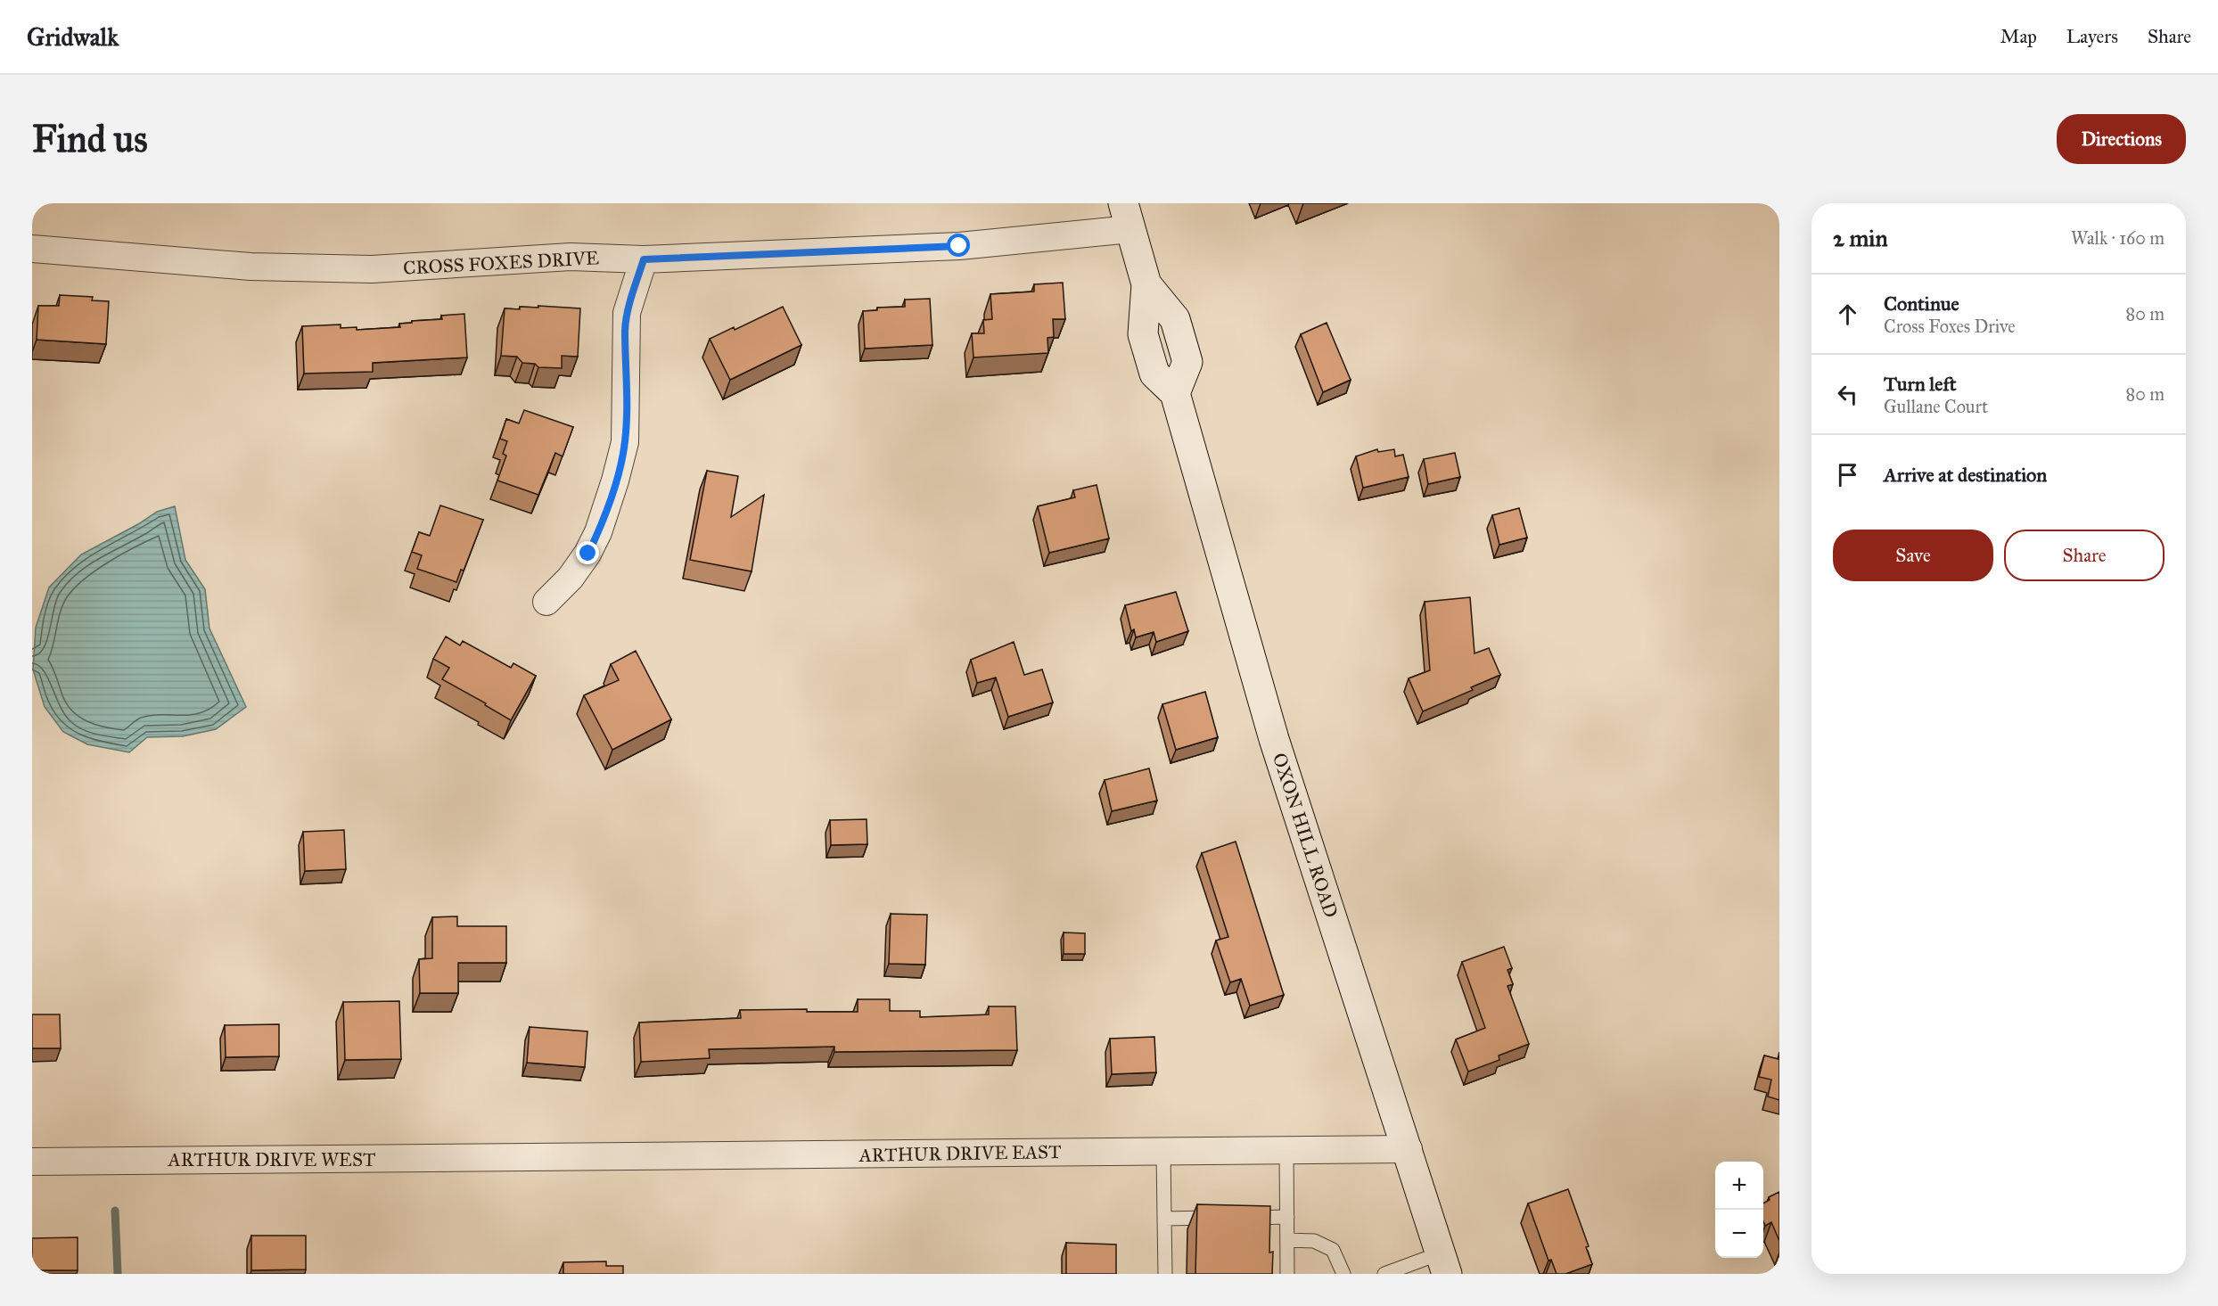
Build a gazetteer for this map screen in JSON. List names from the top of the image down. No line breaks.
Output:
{"streets":{"main road":["OXON HILL ROAD"],"street":["CROSS FOXES DRIVE","ARTHUR DRIVE EAST","ARTHUR DRIVE WEST"]},"crossings":[["CROSS FOXES DRIVE","OXON HILL ROAD"],["OXON HILL ROAD","ARTHUR DRIVE EAST"],["ARTHUR DRIVE EAST","ARTHUR DRIVE WEST"]],"page":{"header":"Gridwalk","nav":["Map","Layers","Share"],"buttons":["Directions",["Save","Share"]],"title":"Find us","heading":["2 min","Walk · 160 m"],"list":[["Continue","Cross Foxes Drive","80 m"],["Turn left","Gullane Court","80 m"],"Arrive at destination"],"map_buttons":["+","−"]}}
